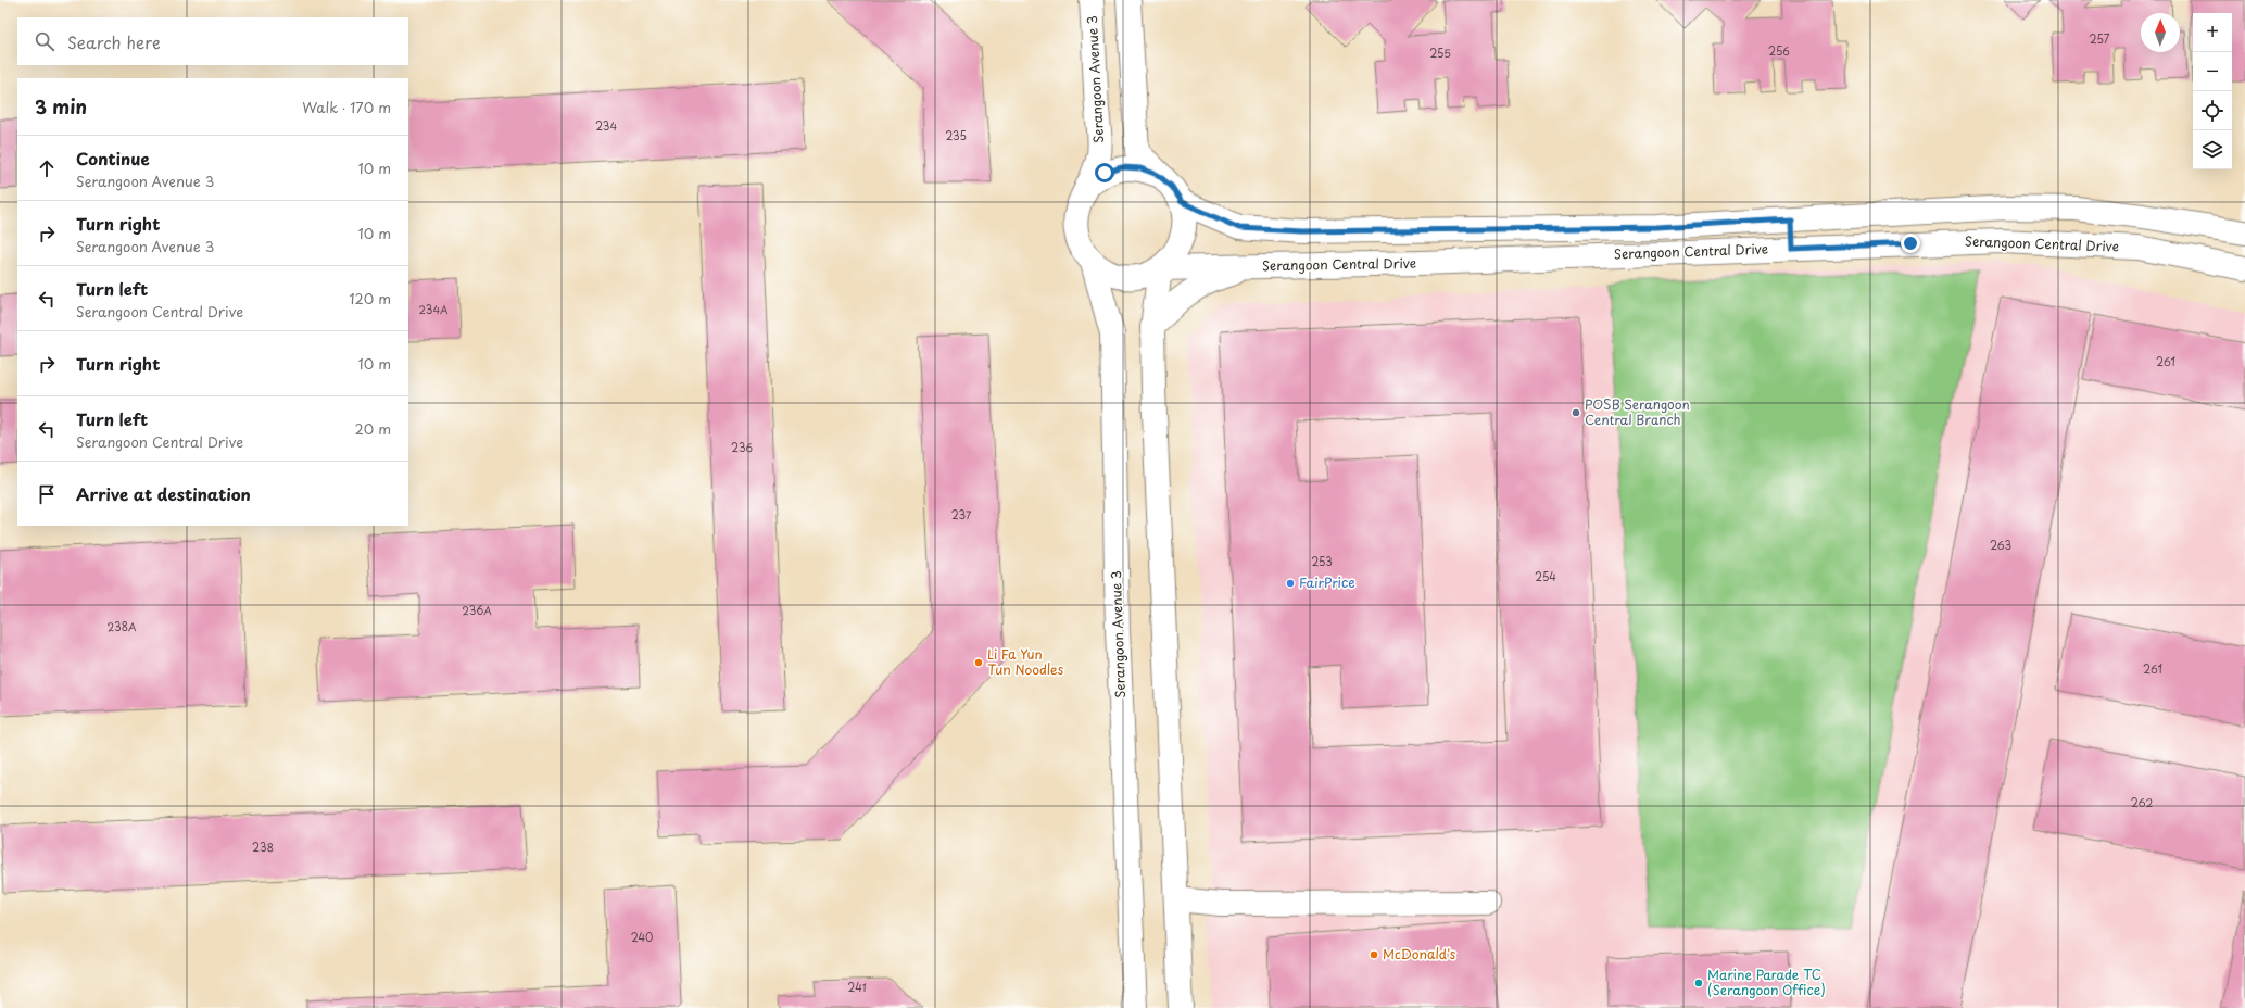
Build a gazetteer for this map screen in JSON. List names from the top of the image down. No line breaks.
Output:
{"streets":{"street":["Serangoon Avenue 3","Serangoon Central Drive"]},"crossings":[["Serangoon Avenue 3","Serangoon Central Drive"]],"places":["POSB Serangoon Central Branch","FairPrice","Li Fa Yun Tun Noodles","McDonald's","Marine Parade TC (Serangoon Office)"],"house_numbers":["257","256","255","234","235","234A","261","236","237","263","253","254","236A","238A","261","262","238","240","241"],"north":"top","page":{"map_buttons":["+","−"],"search":"Search here","heading":["3 min","Walk · 170 m"],"list":[["Continue","Serangoon Avenue 3","10 m"],["Turn right","Serangoon Avenue 3","10 m"],["Turn left","Serangoon Central Drive","120 m"],["Turn right","10 m"],["Turn left","Serangoon Central Drive","20 m"],"Arrive at destination"]}}
